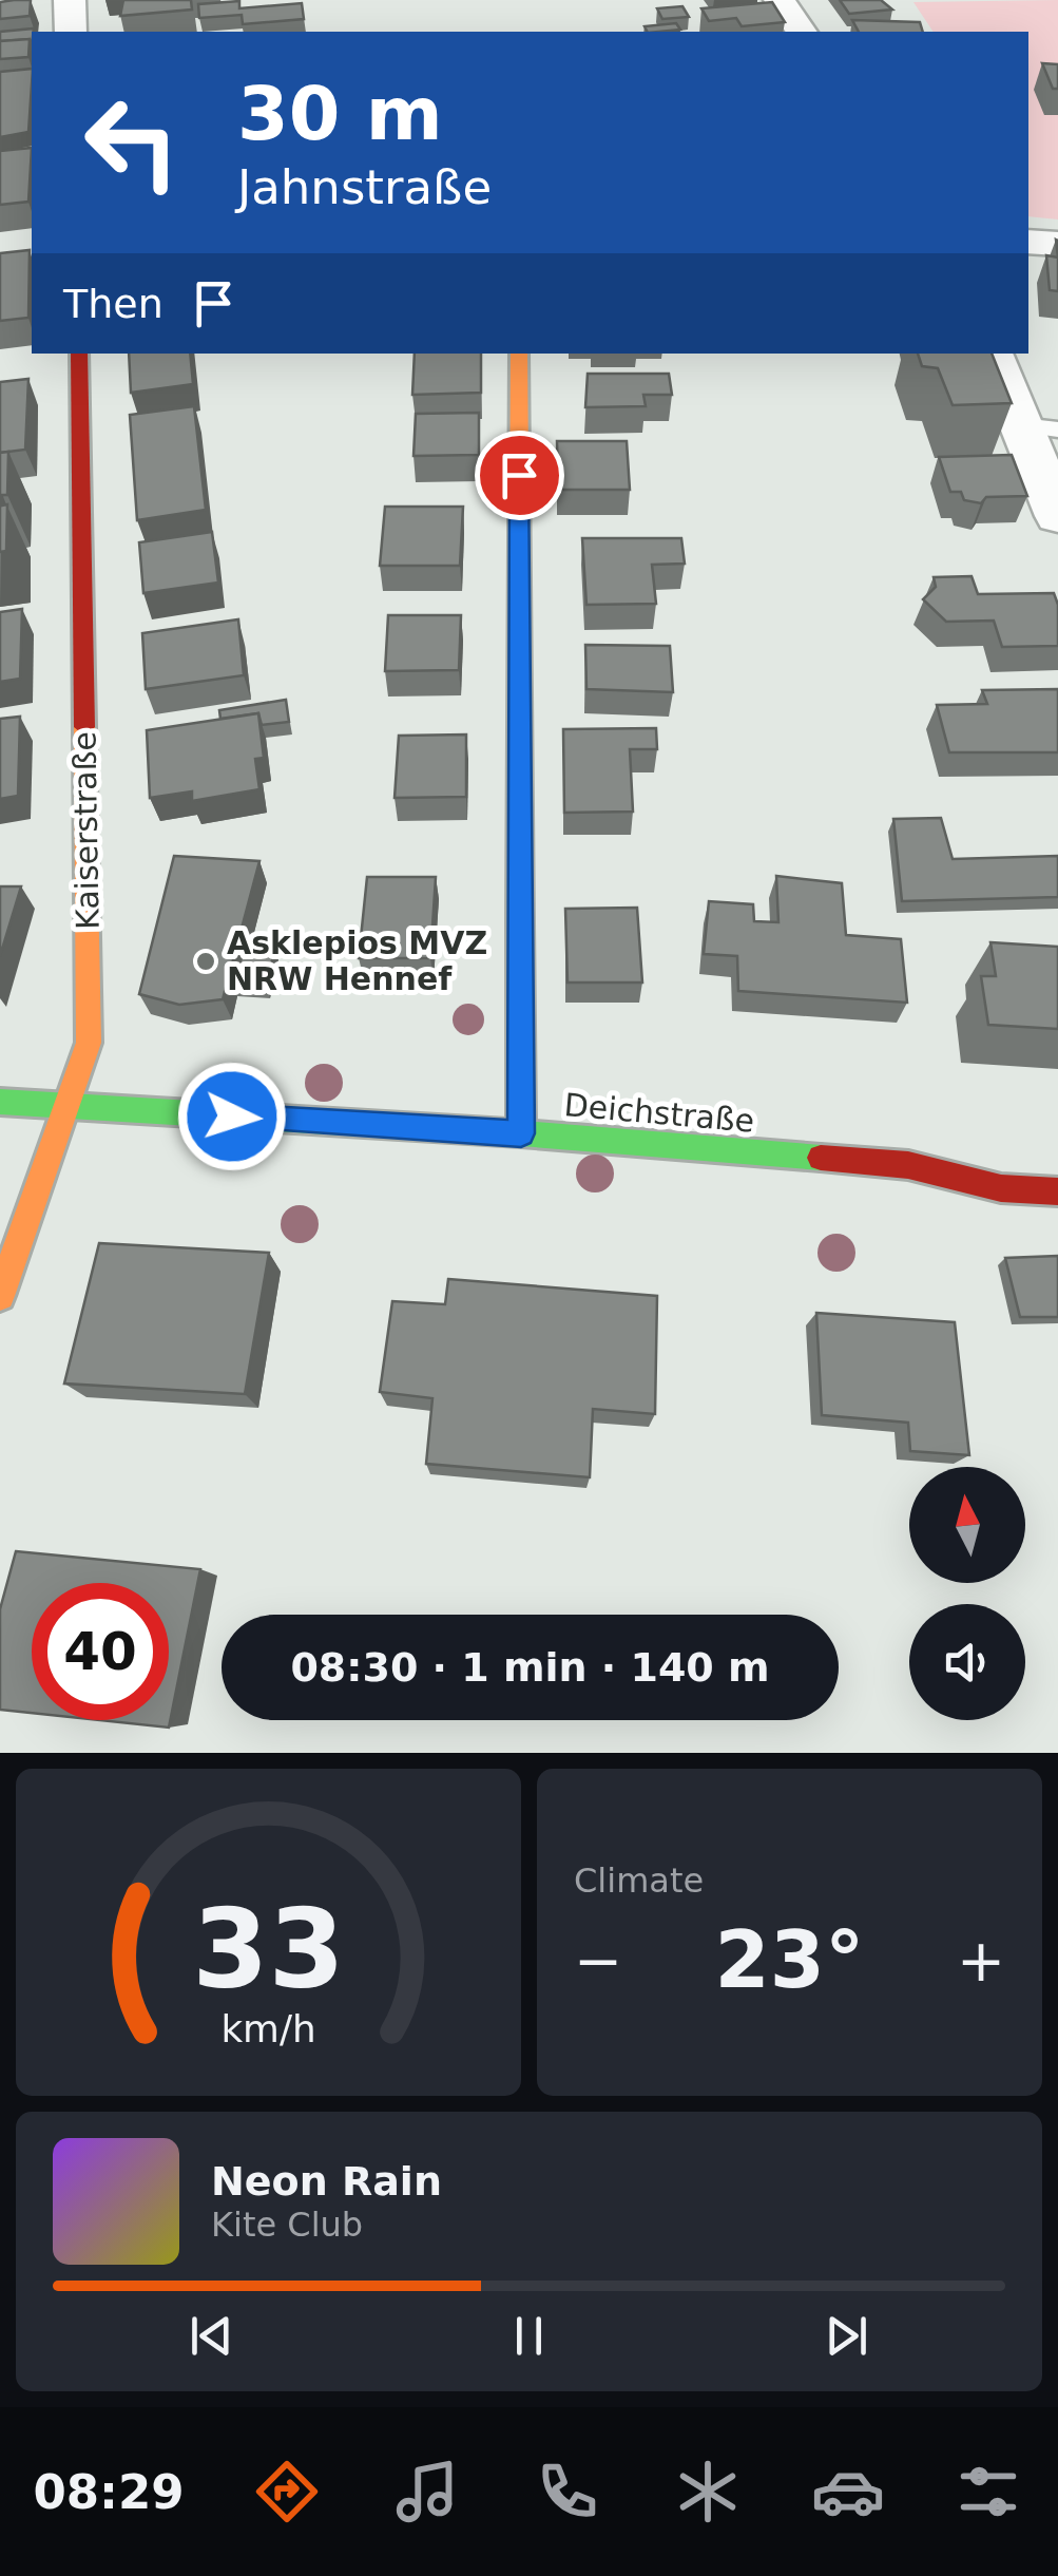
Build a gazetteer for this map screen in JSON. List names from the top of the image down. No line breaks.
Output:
{"streets":{"street":["Kaiserstraße","Deichstraße"]},"crossings":[["Kaiserstraße","Deichstraße"]],"places":["Asklepios MVZ NRW Hennef"],"north":"top","page":{"turn":["30 m","Jahnstraße"],"then":"Then","limit":"40","trip":"08:30 · 1 min · 140 m","tile":"Climate","heat":["−","23°","+"],"song":["Neon Rain","Kite Club"],"tabs":"08:29","gauge":["33","km/h"]}}
